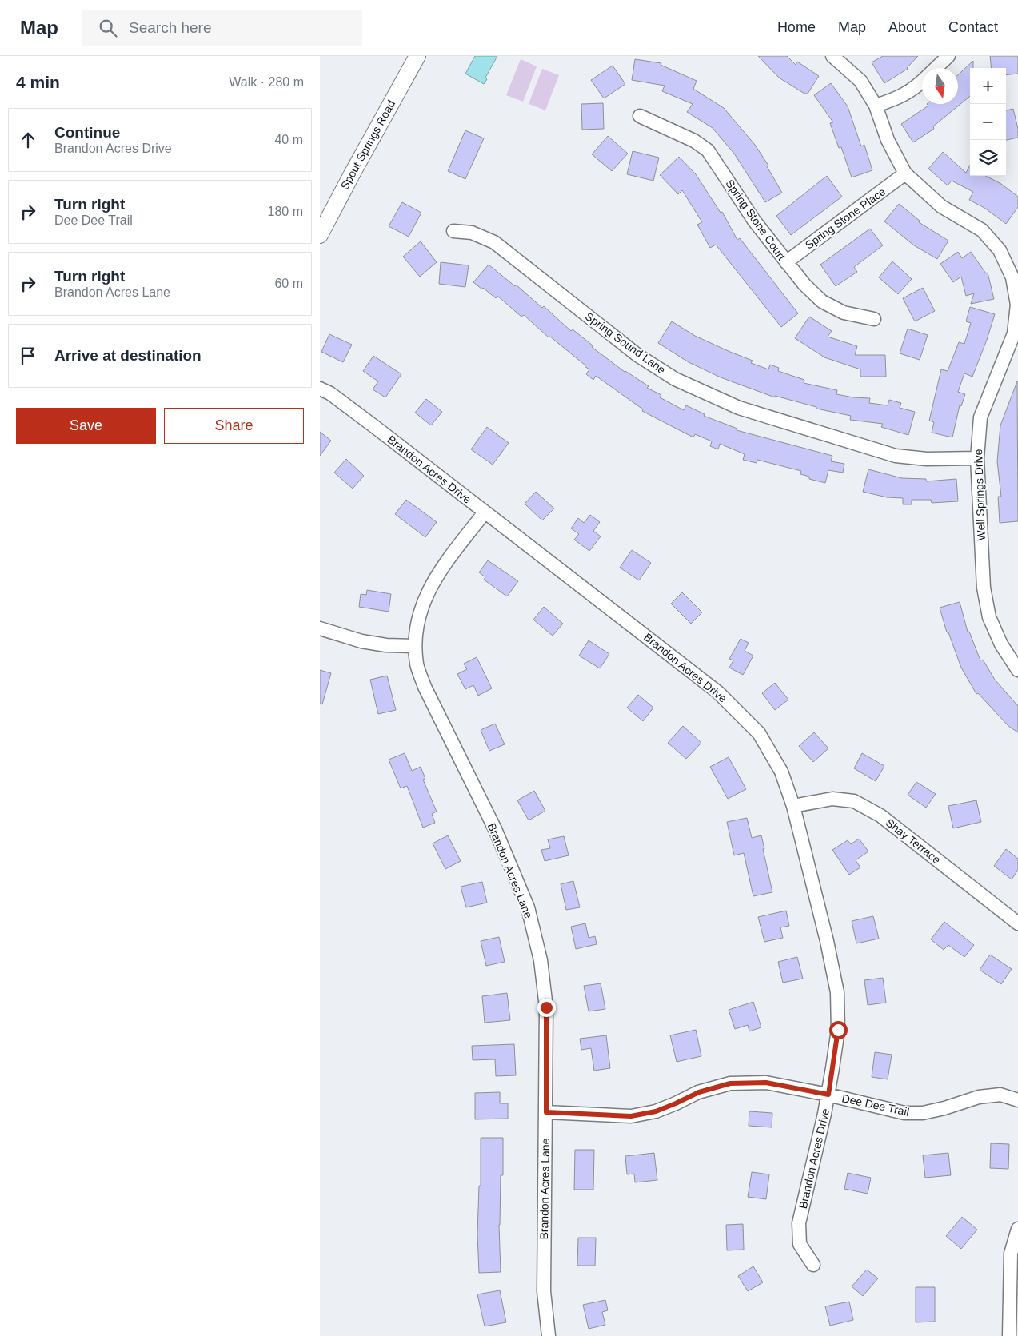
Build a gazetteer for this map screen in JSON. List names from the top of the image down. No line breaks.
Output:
{"streets":{"street":["Spout Springs Road","Spring Stone Place","Spring Stone Court","Spring Sound Lane","Brandon Acres Drive","Well Springs Drive","Shay Terrace","Brandon Acres Lane","Dee Dee Trail"]},"crossings":[["Spring Stone Place","Spring Stone Court"],["Spring Stone Place","Well Springs Drive"],["Spring Sound Lane","Well Springs Drive"],["Brandon Acres Drive","Shay Terrace"],["Brandon Acres Drive","Brandon Acres Lane"],["Brandon Acres Drive","Dee Dee Trail"],["Brandon Acres Lane","Dee Dee Trail"]],"north":"bottom","page":{"header":"Map","search":"Search here","nav":["Home","Map","About","Contact"],"heading":["4 min","Walk · 280 m"],"map_buttons":["+","−"],"list":[["Continue","Brandon Acres Drive","40 m"],["Turn right","Dee Dee Trail","180 m"],["Turn right","Brandon Acres Lane","60 m"],"Arrive at destination"],"buttons":["Save","Share"]}}
